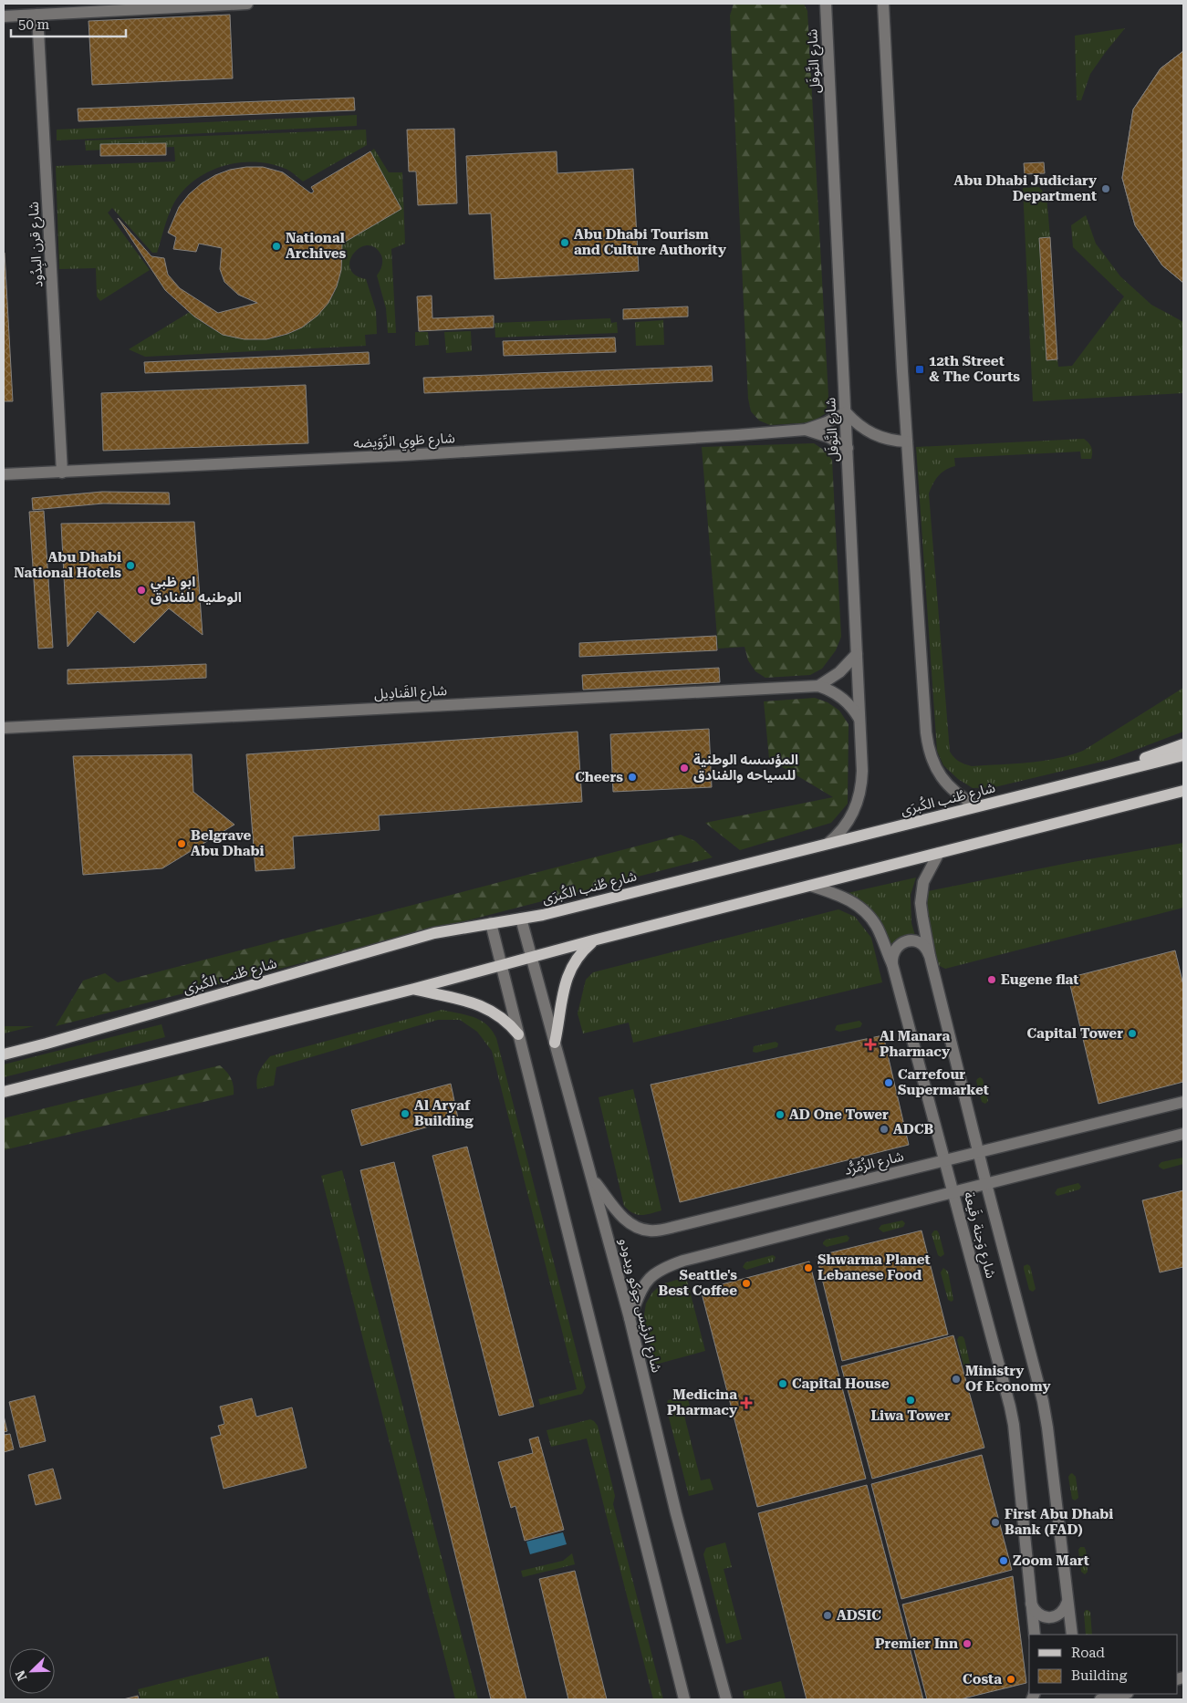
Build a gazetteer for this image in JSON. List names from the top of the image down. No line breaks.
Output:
{"streets":{"main road":["شارع طُنب الكُبرَى"],"street":["شارع النَّوفَل","شارع قرن البِدُود","شارع طَوِي الرِّوَيضه","شارع القَنادِيل","شارع الزُمُرُّد","شارع وَجنة رقَيعة","شارع الرئيس جوكو ويدودو"]},"crossings":[["شارع النَّوفَل","شارع طَوِي الرِّوَيضه"],["شارع النَّوفَل","شارع القَنادِيل"],["شارع النَّوفَل","شارع طُنب الكُبرَى"],["شارع قرن البِدُود","شارع طَوِي الرِّوَيضه"],["شارع طُنب الكُبرَى","شارع الرئيس جوكو ويدودو"],["شارع الزُمُرُّد","شارع وَجنة رقَيعة"],["شارع الزُمُرُّد","شارع الرئيس جوكو ويدودو"]],"places":{"other":["Abu Dhabi Judiciary Department","Abu Dhabi Tourism and Culture Authority","National Archives","Abu Dhabi National Hotels","ابو ظبي الوطنيه للفنادق","المؤسسه الوطنية للسياحه والفنادق","Cheers","Belgrave Abu Dhabi","Eugene flat","Capital Tower","Carrefour Supermarket","Al Aryaf Building","AD One Tower","ADCB","Shwarma Planet Lebanese Food","Seattle's Best Coffee","Ministry Of Economy","Capital House","Liwa Tower","First Abu Dhabi Bank (FAD)","Zoom Mart","ADSIC","Premier Inn","Costa"],"transit":["12th Street & The Courts"],"health":["Al Manara Pharmacy","Medicina Pharmacy"]},"legend":["Road","Building"],"scale_bar":"50 m","north":"bottom left"}
